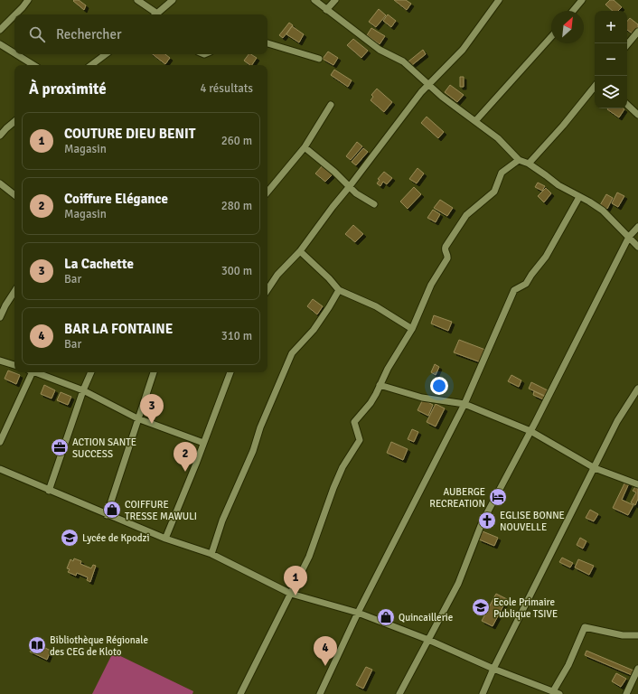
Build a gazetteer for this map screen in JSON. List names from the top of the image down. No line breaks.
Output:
{"places":{"office":["ACTION SANTE SUCCESS"],"hotel":["AUBERGE RECREATION"],"shop":["COIFFURE TRESSE MAWULI","Quincaillerie"],"church":["EGLISE BONNE NOUVELLE"],"school or university":["Lycée de Kpodzi","Ecole Primaire Publique TSIVE"],"library":["Bibliothèque Régionale des CEG de Kloto"]},"north":"top right","page":{"map_buttons":["+","−"],"search":"Rechercher","heading":["À proximité","4 résultats"],"list":[{"mark":"1","name":"COUTURE DIEU BENIT","note":"Magasin","value":"260 m"},{"mark":"2","name":"Coiffure Elégance","note":"Magasin","value":"280 m"},{"mark":"3","name":"La Cachette","note":"Bar","value":"300 m"},{"mark":"4","name":"BAR LA FONTAINE","note":"Bar","value":"310 m"}],"pins":["3","2","1","4"]}}
